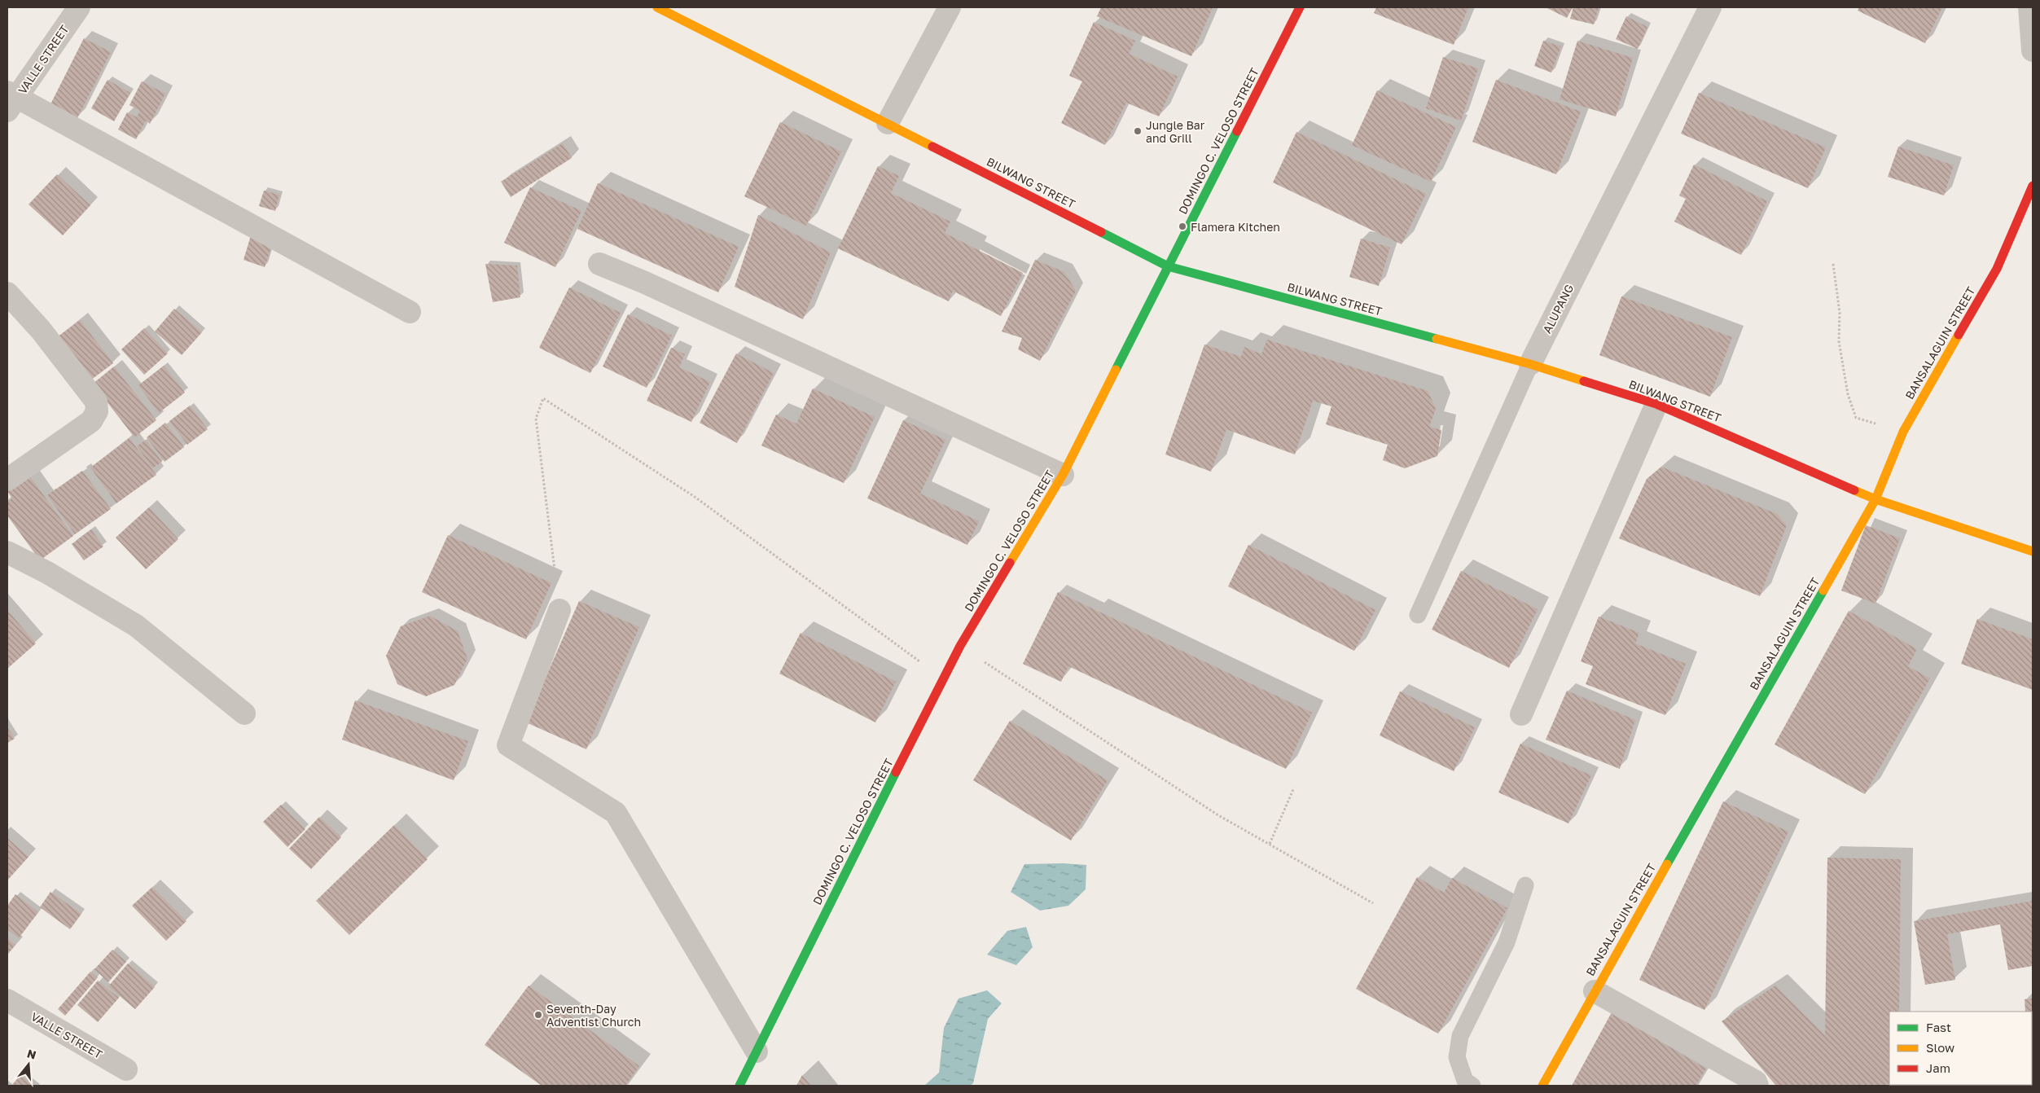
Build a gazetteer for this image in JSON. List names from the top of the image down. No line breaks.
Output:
{"streets":{"street":["VALLE STREET","DOMINGO C. VELOSO STREET","BILWANG STREET","ALUPANG","BANSALAGUIN STREET"]},"crossings":[["DOMINGO C. VELOSO STREET","BILWANG STREET"],["BILWANG STREET","ALUPANG"],["BILWANG STREET","BANSALAGUIN STREET"]],"places":["Jungle Bar and Grill","Flamera Kitchen","Seventh-Day Adventist Church"],"legend":["Fast","Slow","Jam"],"north":"top"}
